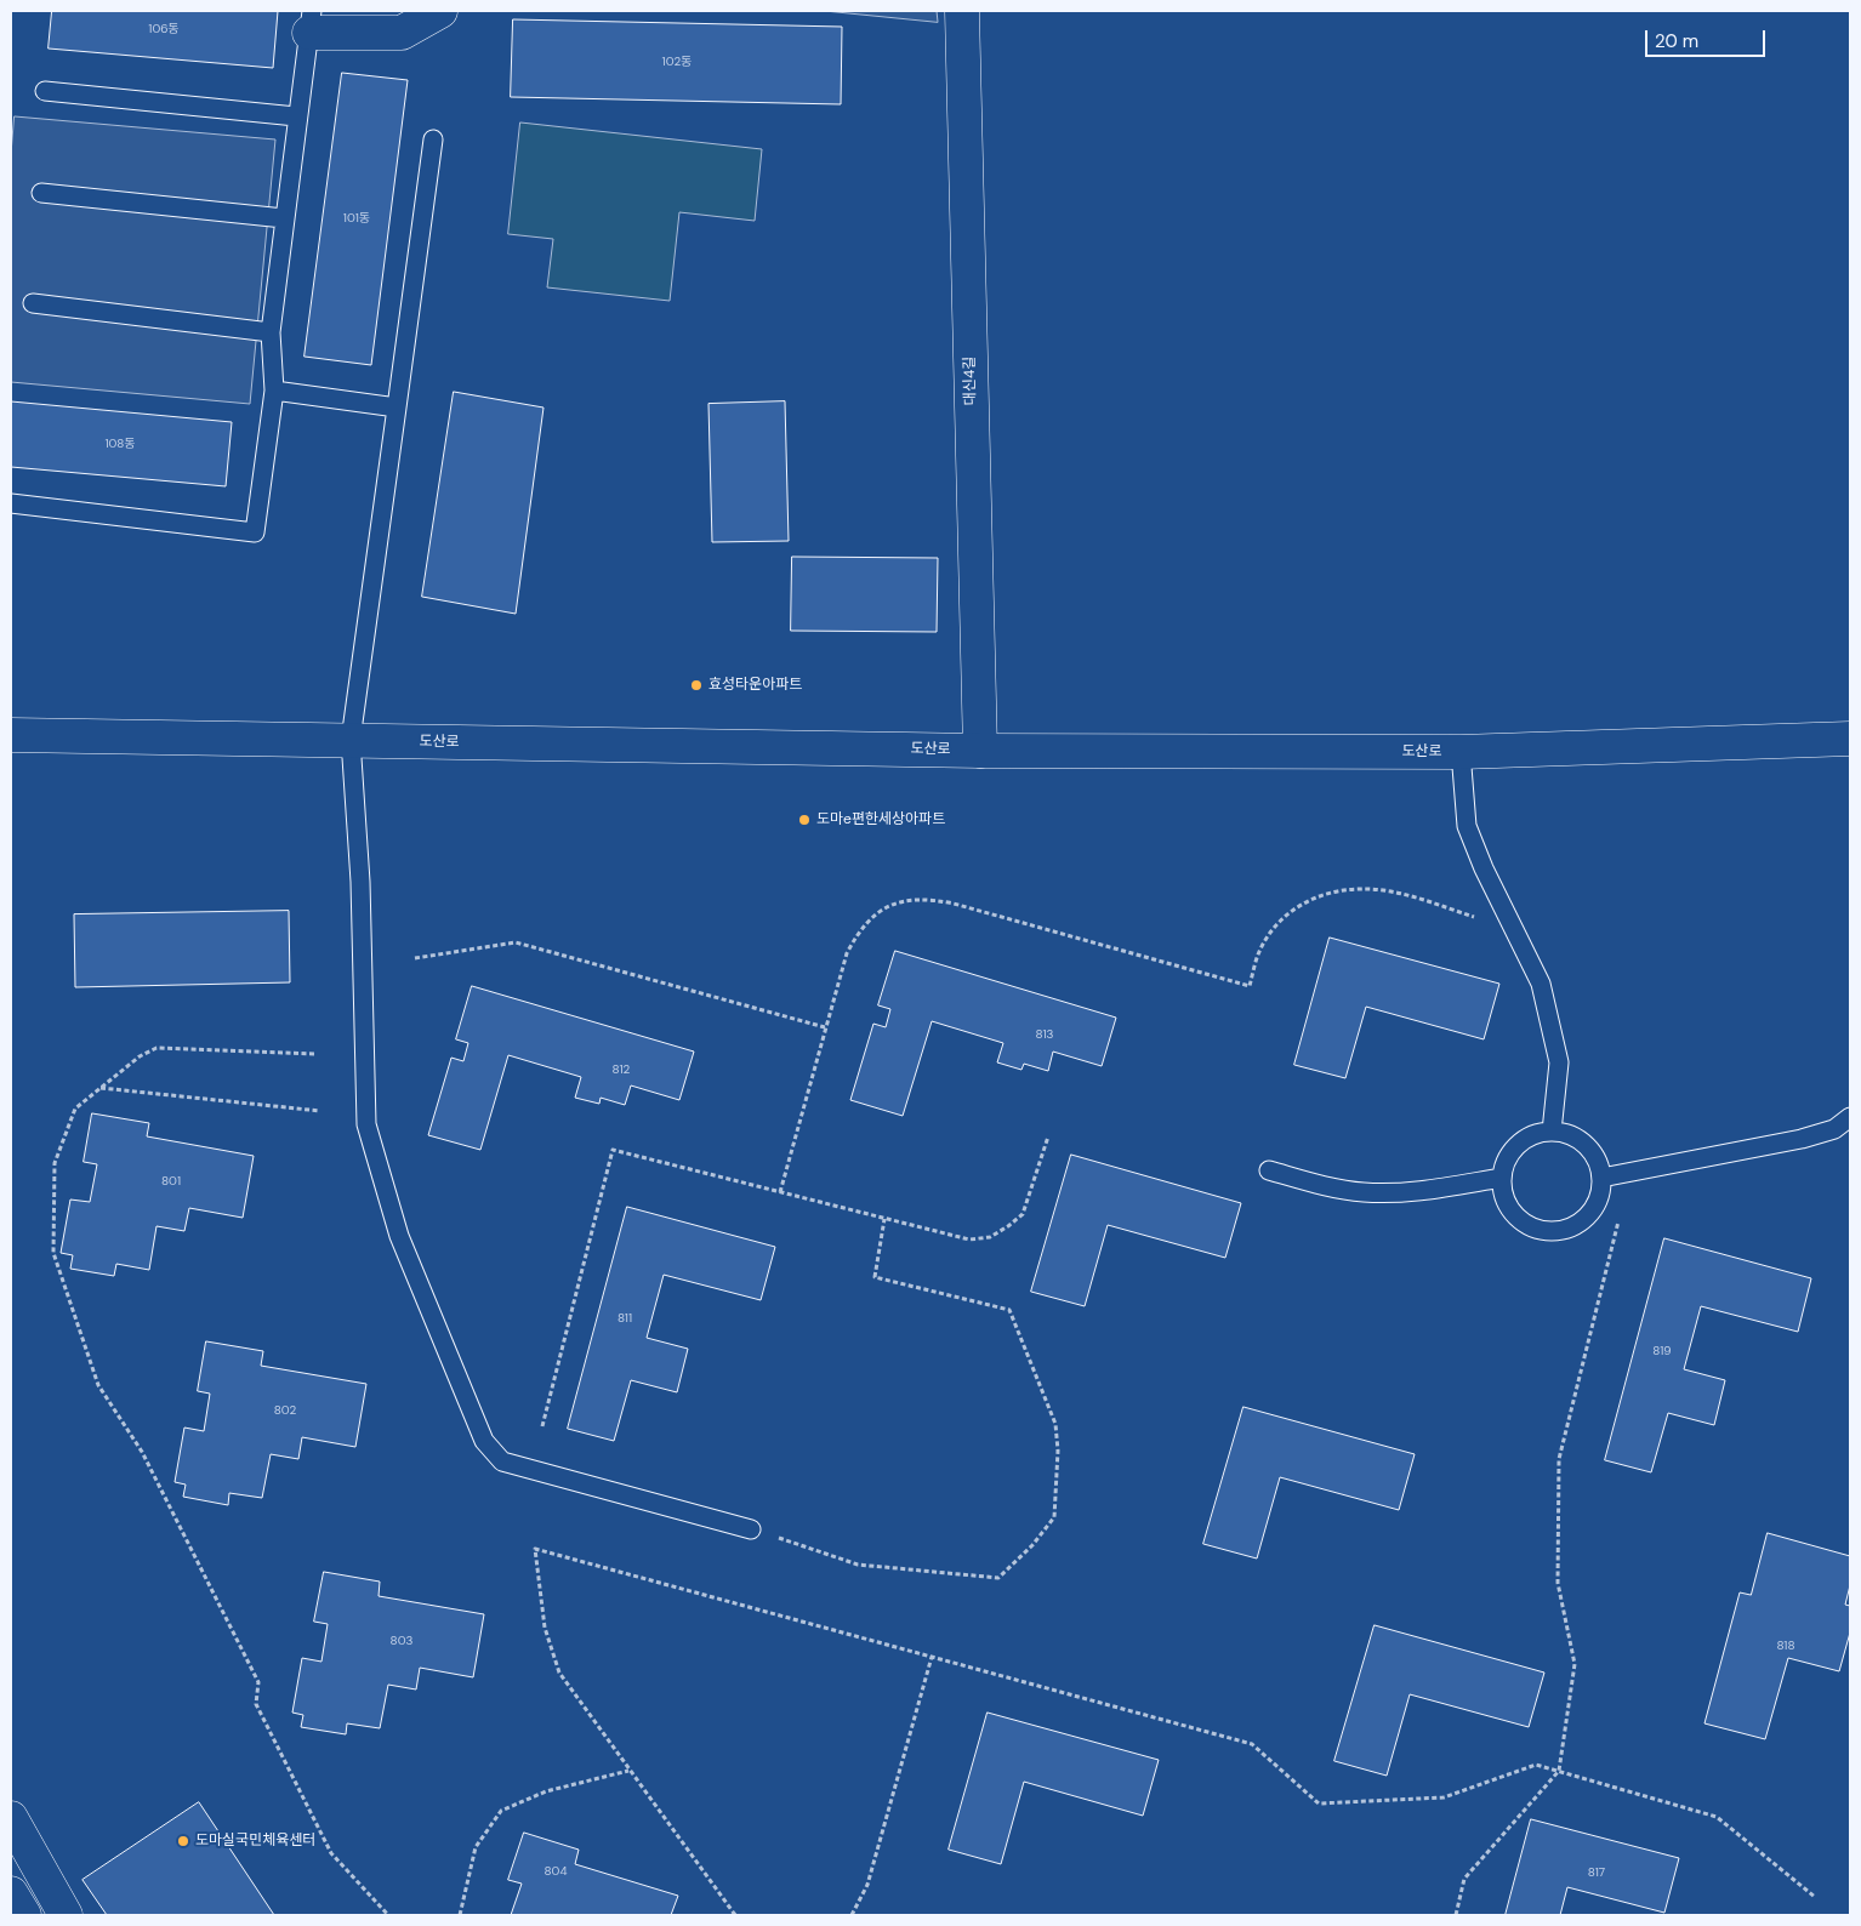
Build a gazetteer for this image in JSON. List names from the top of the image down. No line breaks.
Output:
{"streets":{"main road":["대신4길","도산로"]},"crossings":[["대신4길","도산로"]],"places":["효성타운아파트","도마e편한세상아파트","도마실국민체육센터"],"house_numbers":["106동","102동","101동","108동","813","812","801","811","819","802","803","818","804","817"],"scale_bar":"20 m"}
